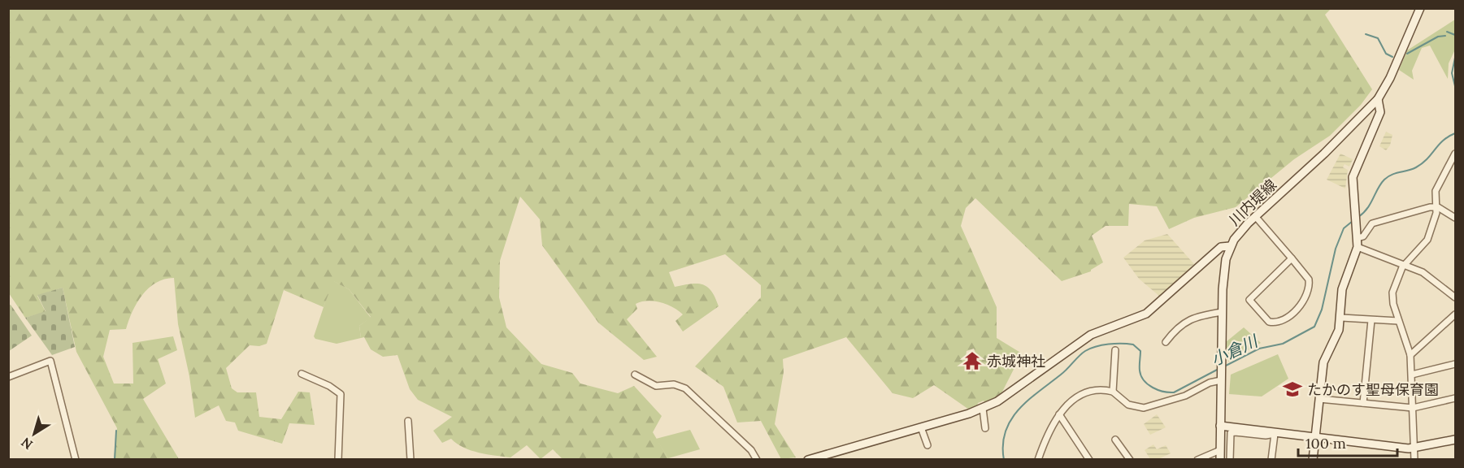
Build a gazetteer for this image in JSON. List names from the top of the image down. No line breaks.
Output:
{"streets":{"street":["川内堤線"]},"water":["小倉川"],"places":{"temple":["赤城神社"],"school or university":["たかのす聖母保育園"]},"scale_bar":"100 m","north":"bottom left"}
